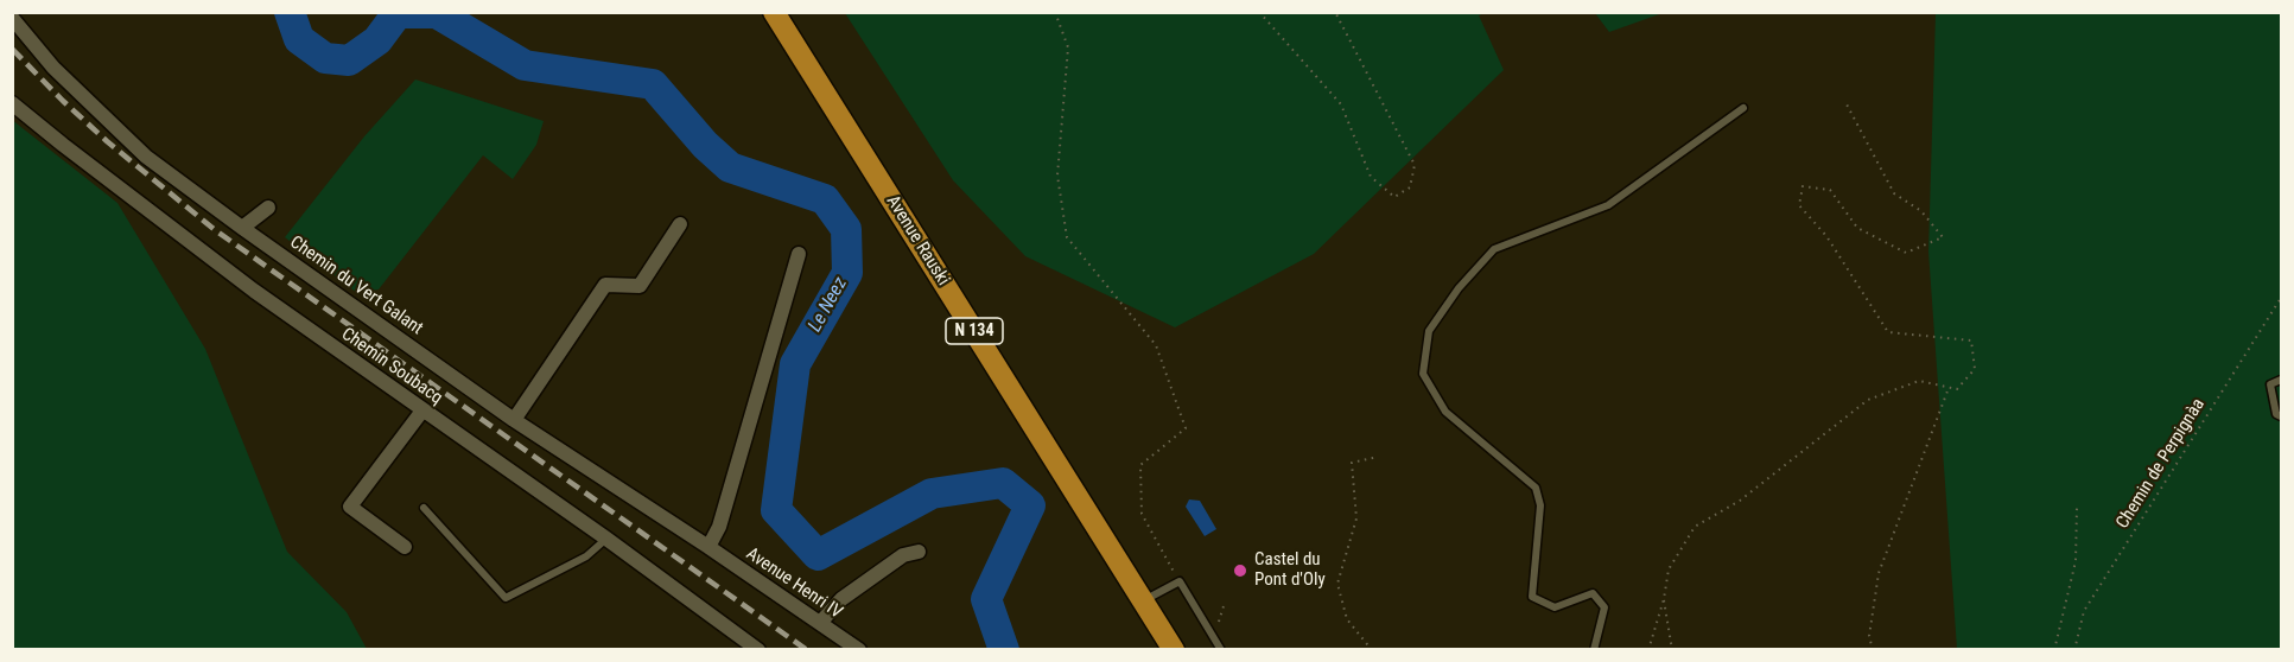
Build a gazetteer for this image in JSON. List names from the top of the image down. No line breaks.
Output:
{"streets":{"main road":["Avenue Rauski","N 134"],"street":["Chemin du Vert Galant","Chemin Soubacq","Avenue Henri IV"],"path":["Chemin de Perpignàa"]},"crossings":[["Chemin du Vert Galant","Avenue Henri IV"]],"water":["Le Neez"],"places":["Castel du Pont d'Oly"]}
